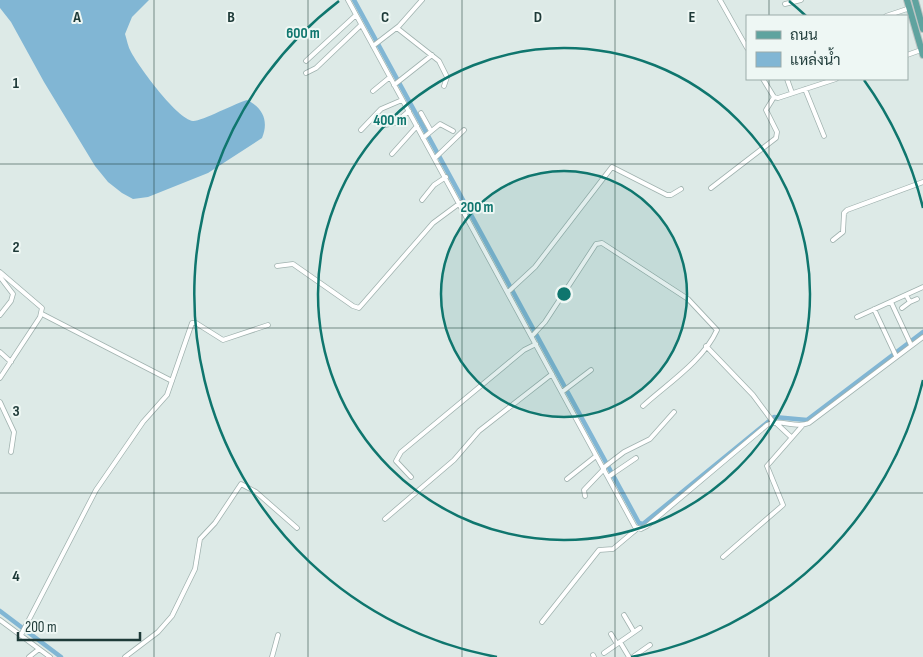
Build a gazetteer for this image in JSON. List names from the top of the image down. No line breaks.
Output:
{"legend":["ถนน","แหล่งน้ำ"],"scale_bar":"200 m","grid":{"columns":["A","B","C","D","E"],"rows":["1","2","3","4"]},"rings":["600 m","400 m","200 m"]}
